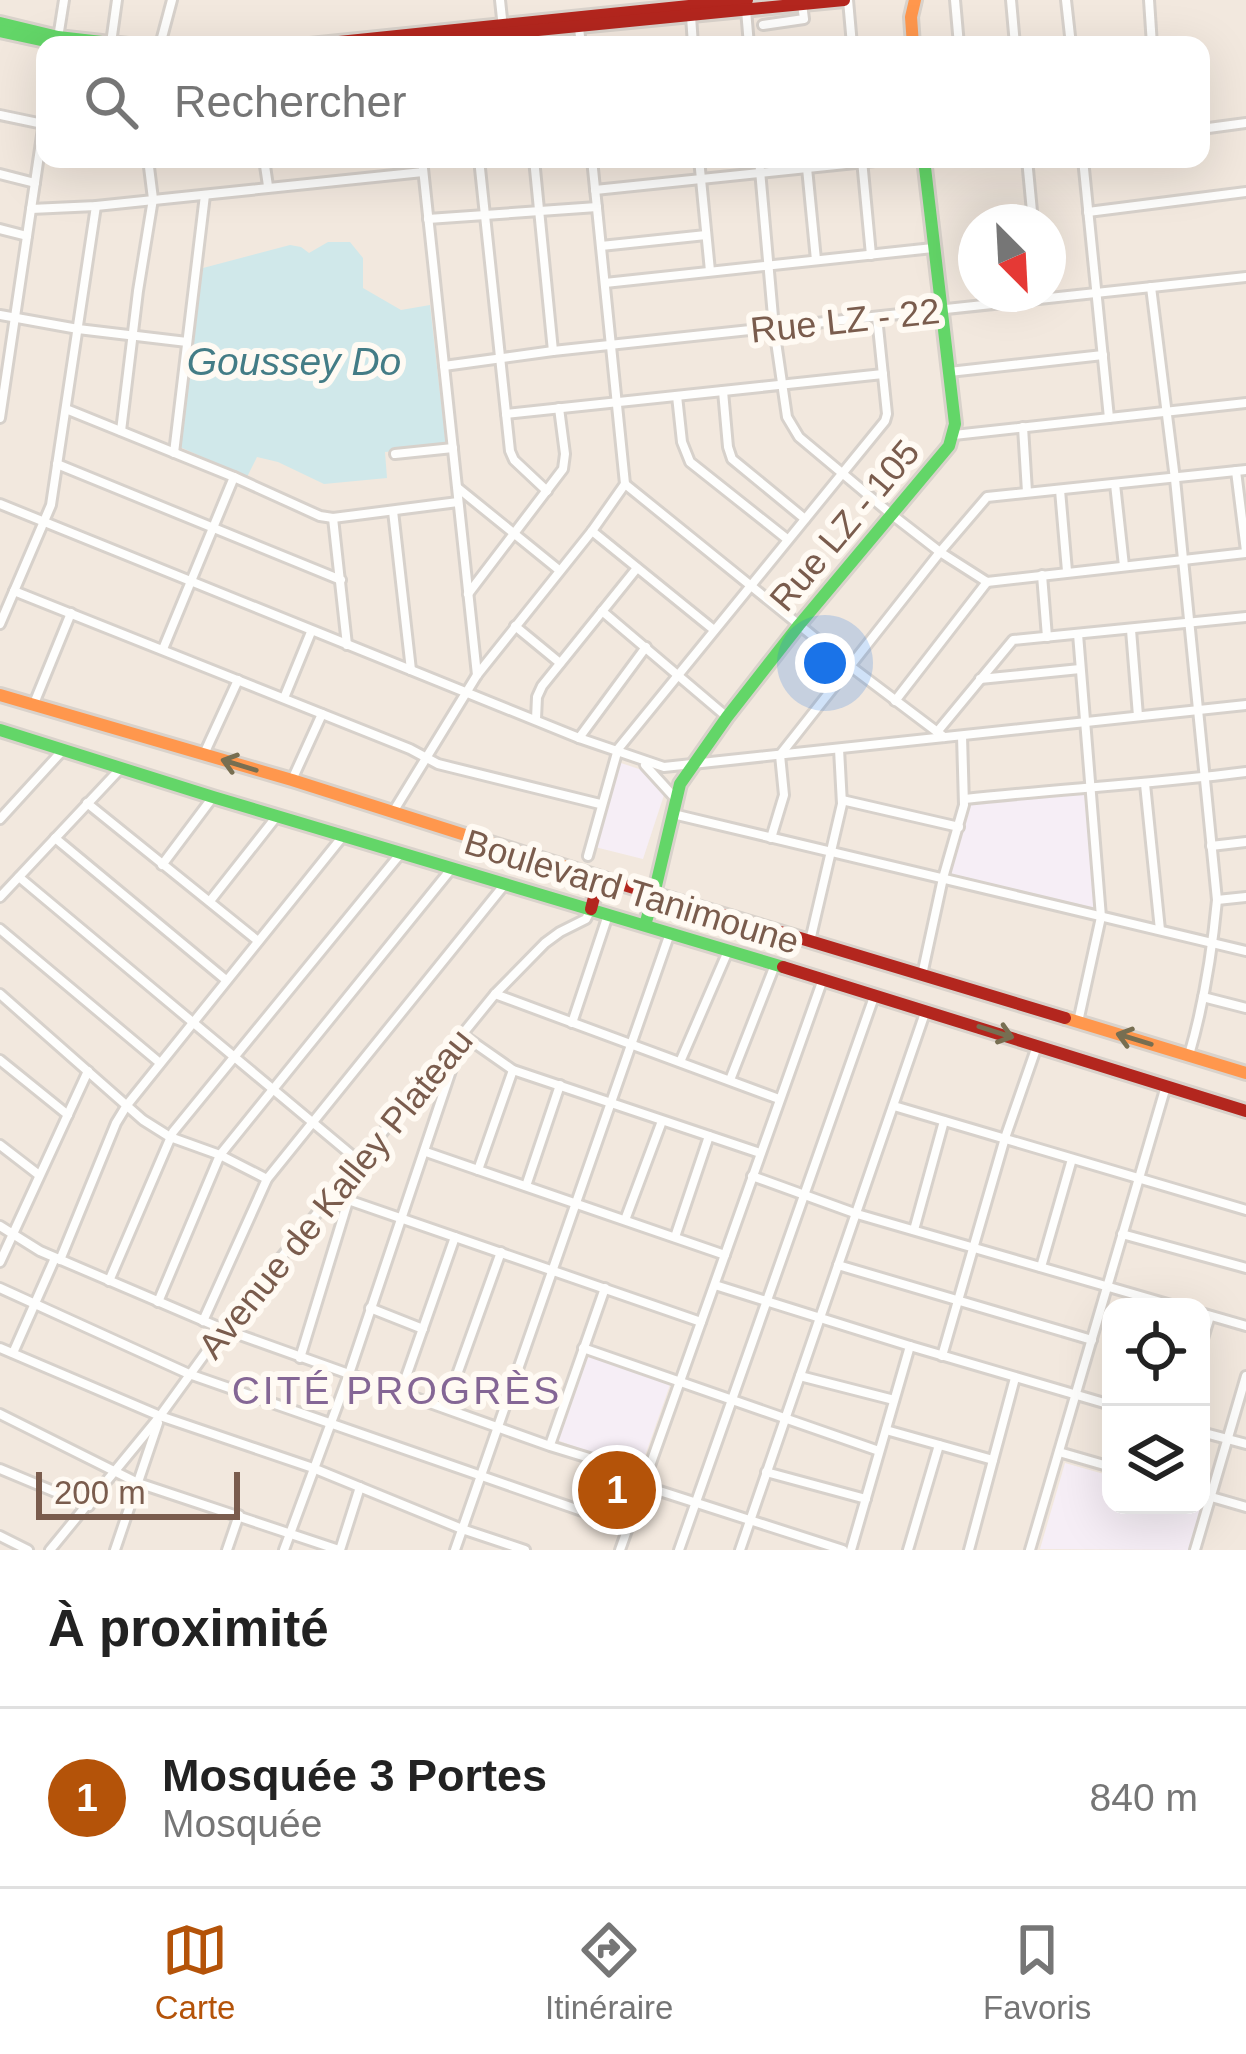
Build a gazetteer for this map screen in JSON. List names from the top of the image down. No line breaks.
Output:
{"streets":{"main road":["Rue LZ - 105","Boulevard Tanimoune"],"street":["Rue LZ - 22","Avenue de Kalley Plateau"]},"crossings":[["Rue LZ - 22","Rue LZ - 105"],["Rue LZ - 105","Boulevard Tanimoune"],["Boulevard Tanimoune","Avenue de Kalley Plateau"]],"districts":["CITÉ PROGRÈS"],"water":["Goussey Do"],"scale_bar":"200 m","north":"bottom right","page":{"search":"Rechercher","pins":"1","scale":"200 m","heading":"À proximité","list":[{"mark":"1","name":"Mosquée 3 Portes","note":"Mosquée","value":"840 m"}],"nav":["Carte","Itinéraire","Favoris"]}}
